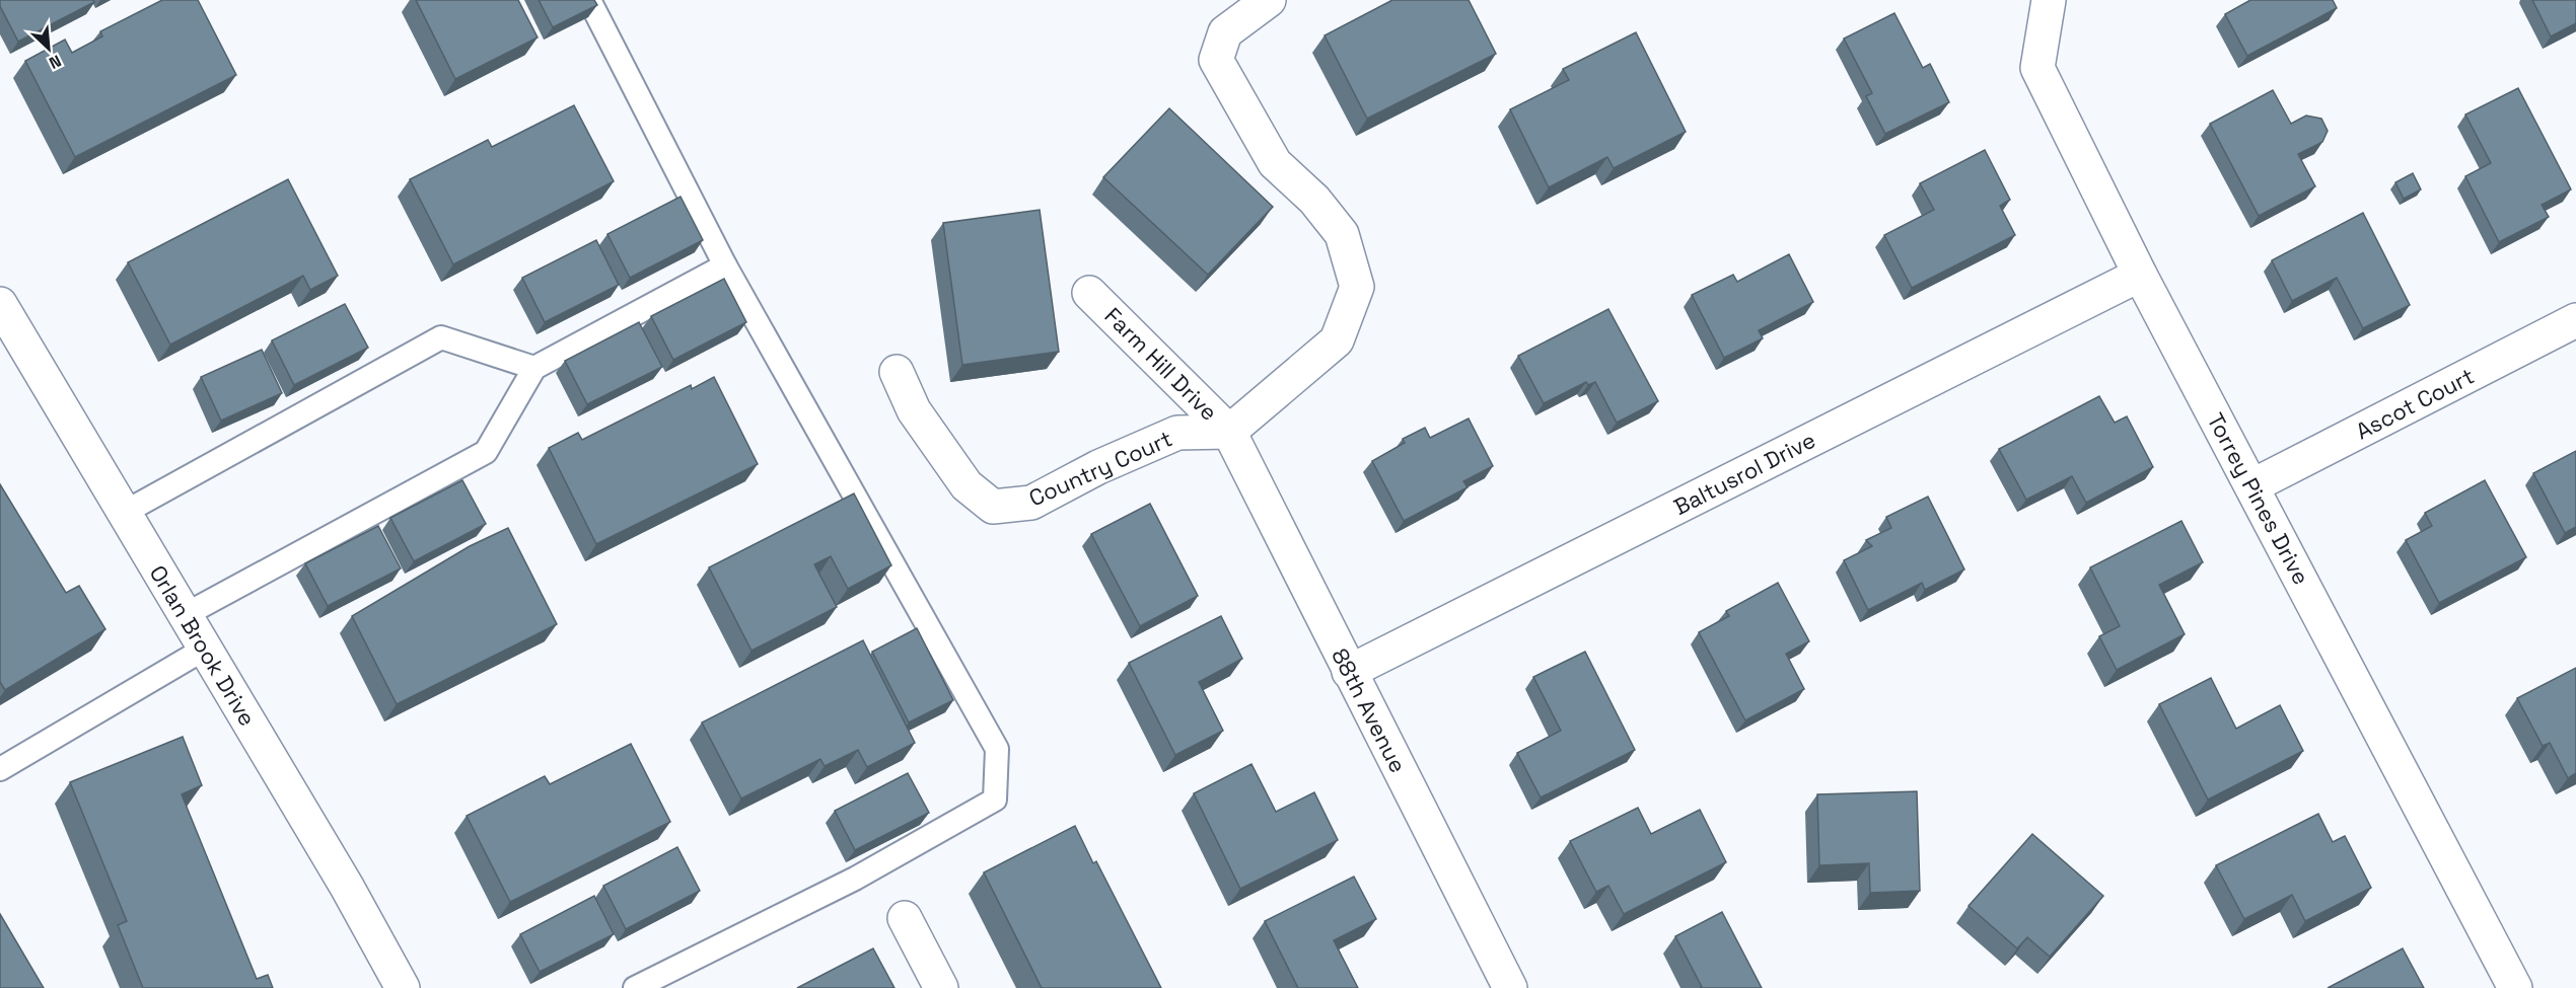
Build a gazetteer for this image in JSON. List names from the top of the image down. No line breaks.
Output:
{"streets":{"street":["Farm Hill Drive","Ascot Court","Country Court","Baltusrol Drive","Torrey Pines Drive","Orlan Brook Drive","88th Avenue"]},"crossings":[["Farm Hill Drive","Country Court"],["Farm Hill Drive","88th Avenue"],["Ascot Court","Torrey Pines Drive"],["Country Court","88th Avenue"],["Baltusrol Drive","Torrey Pines Drive"],["Baltusrol Drive","88th Avenue"]],"north":"bottom right"}
